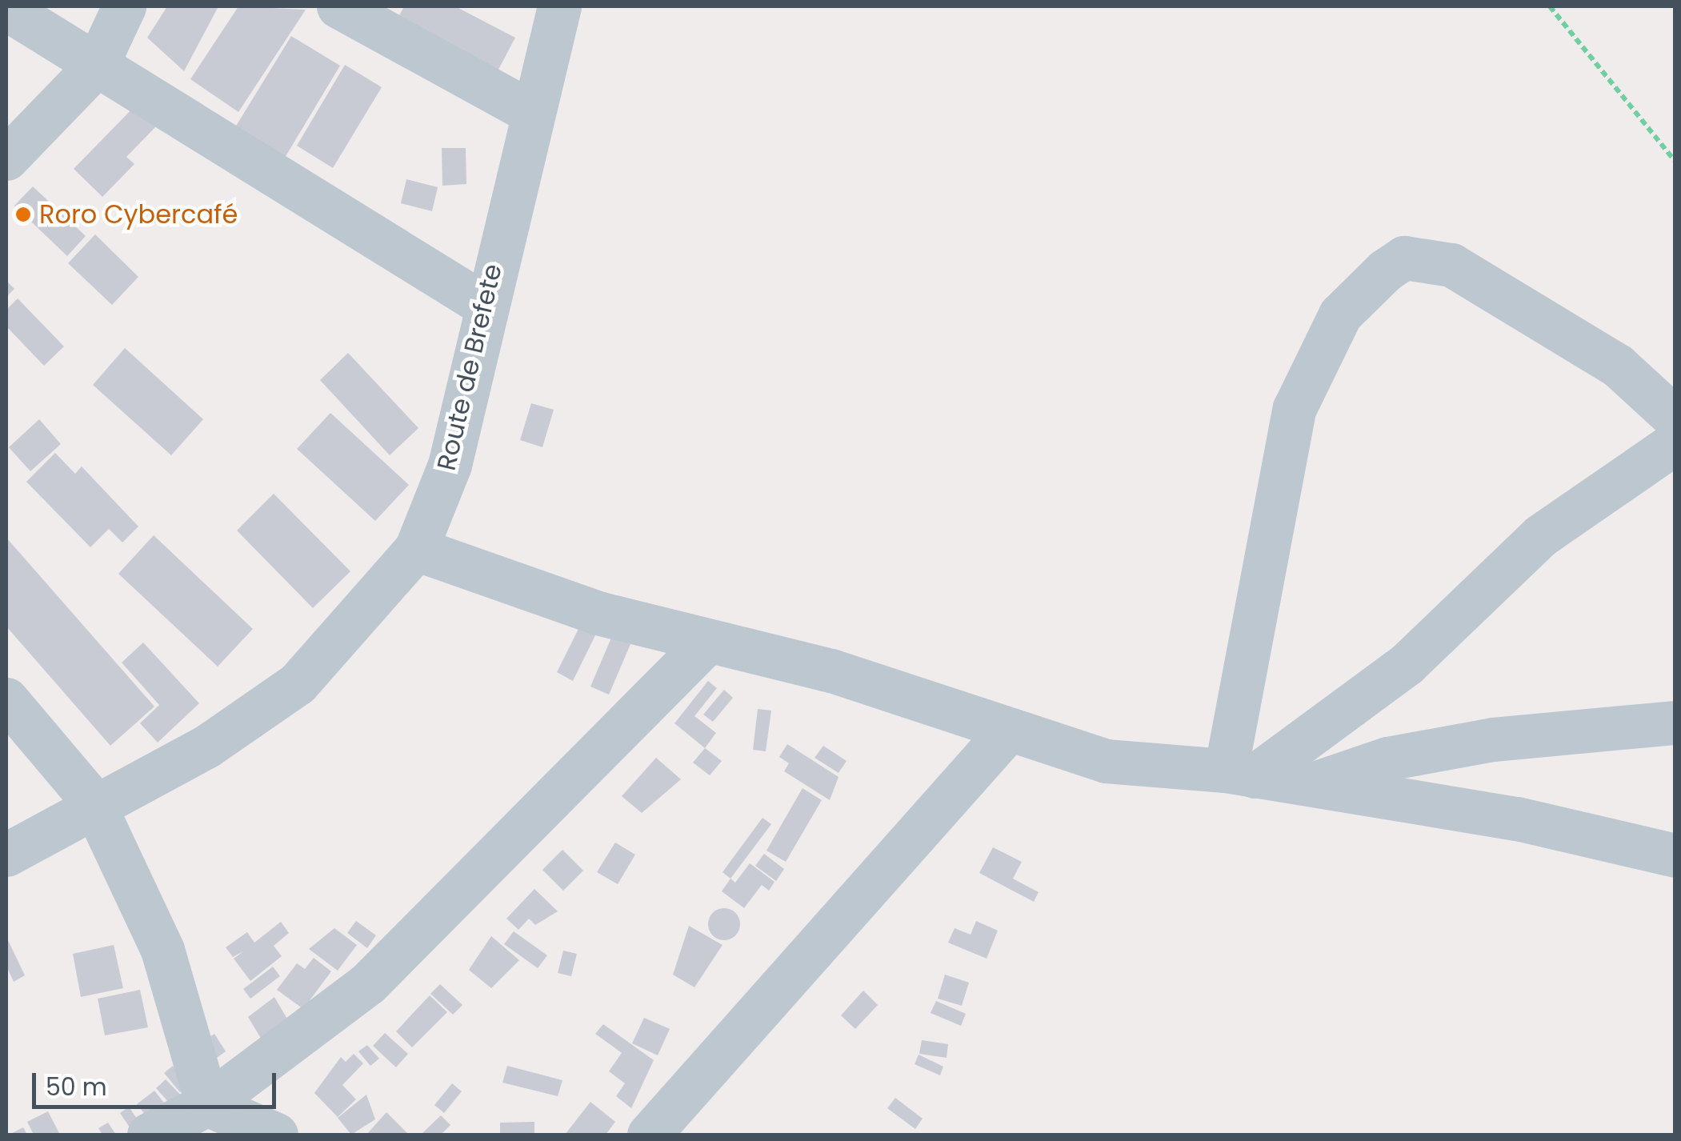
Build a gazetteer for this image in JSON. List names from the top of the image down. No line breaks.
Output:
{"streets":{"street":["Route de Brefete"]},"places":["Roro Cybercafé"],"scale_bar":"50 m"}
